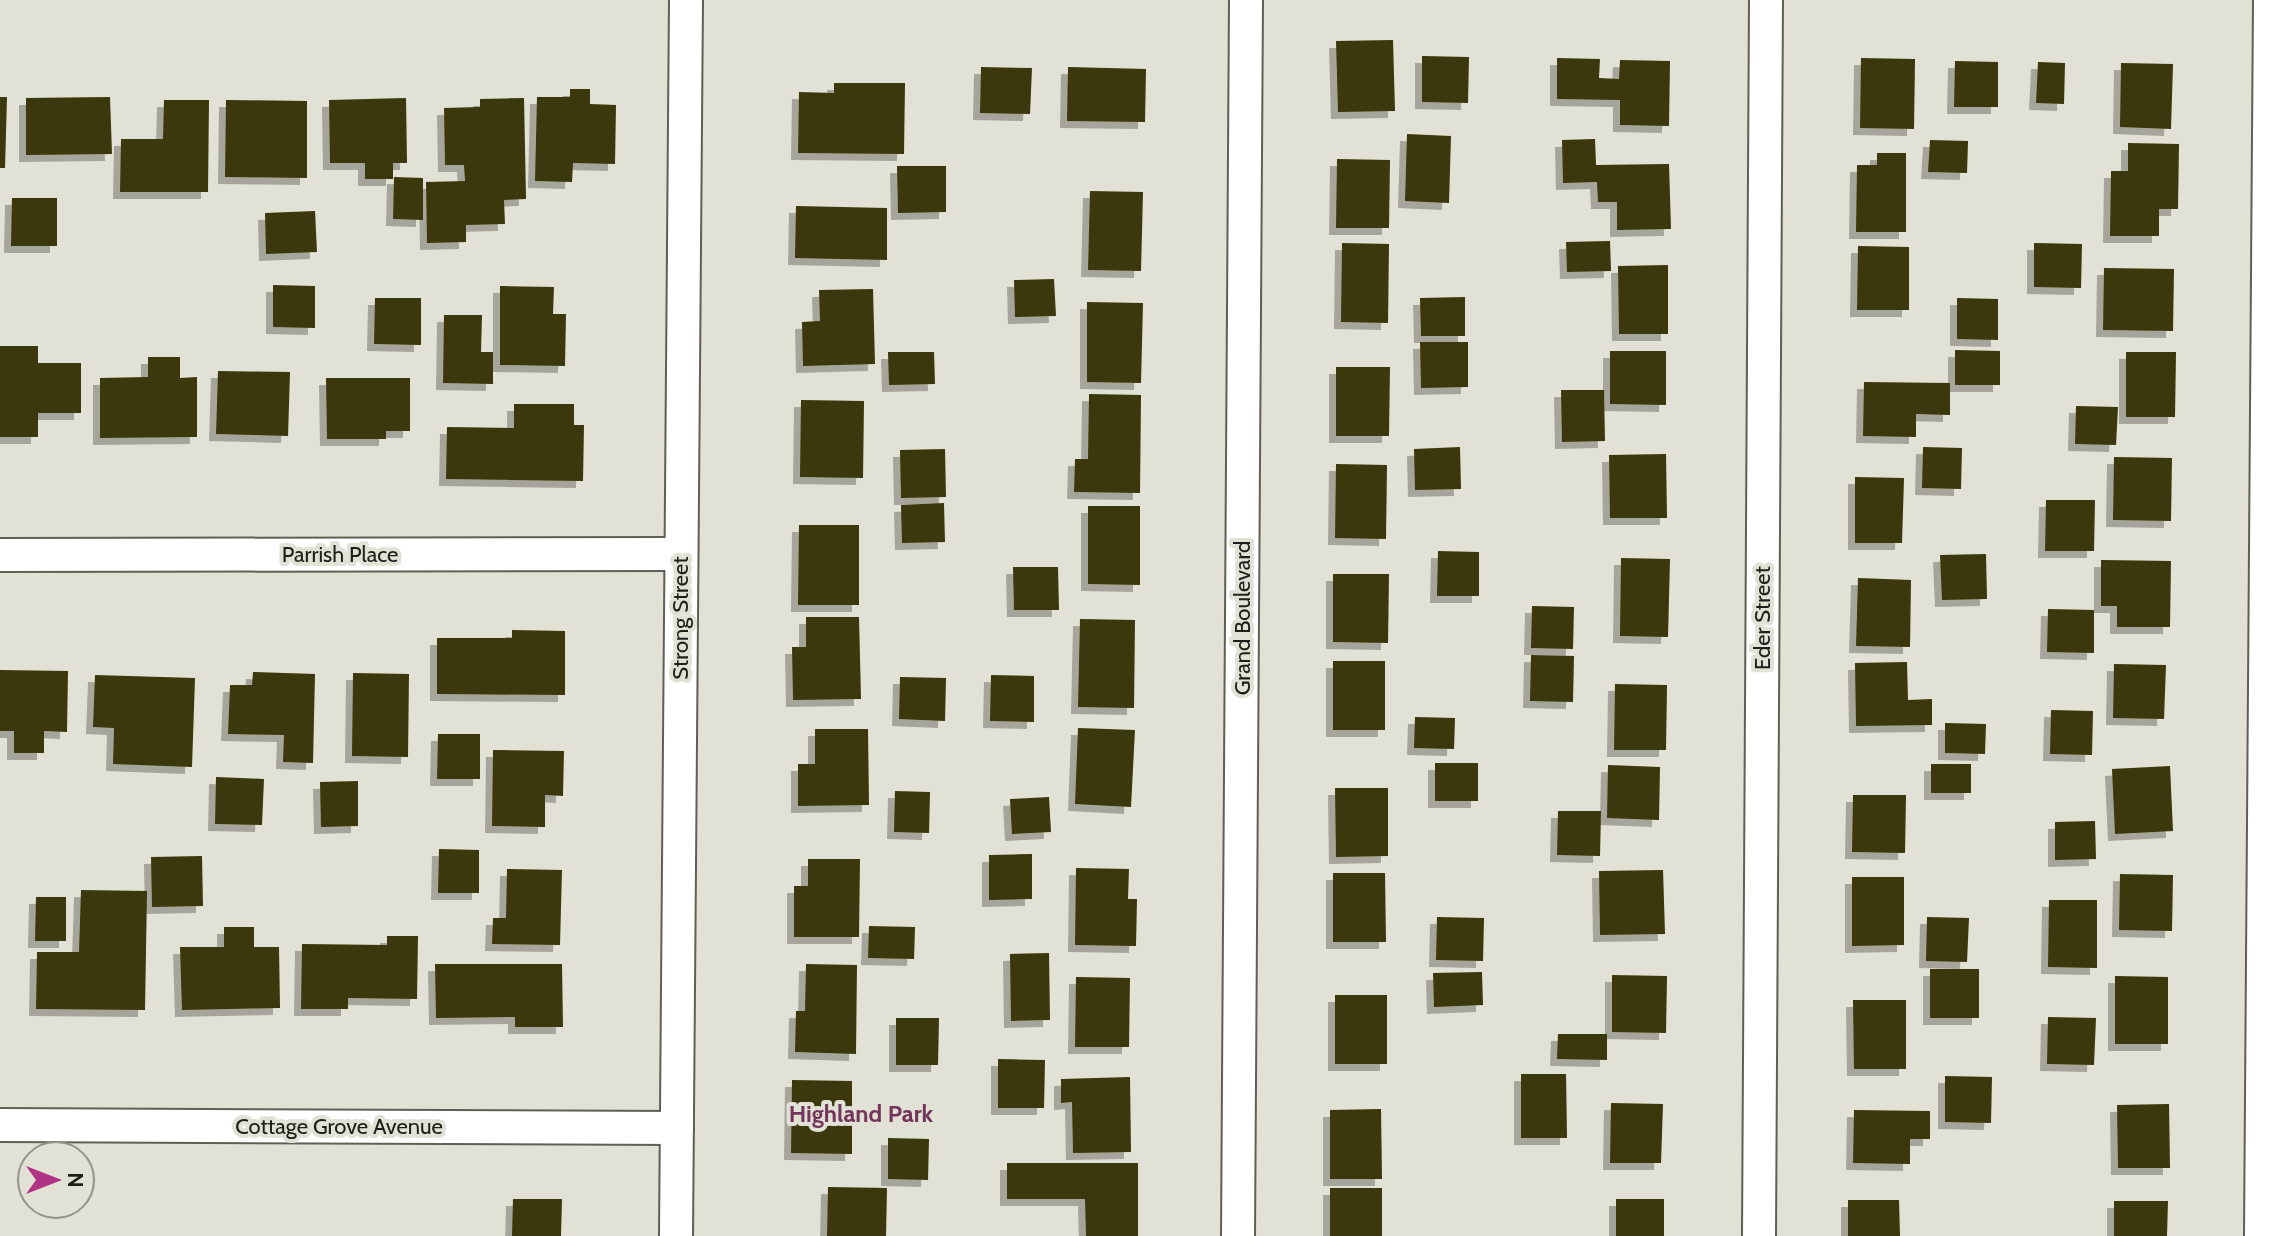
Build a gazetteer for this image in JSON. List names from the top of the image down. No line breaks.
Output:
{"streets":{"street":["Parrish Place","Strong Street","Grand Boulevard","Eder Street","Cottage Grove Avenue"]},"crossings":[["Parrish Place","Strong Street"],["Strong Street","Cottage Grove Avenue"]],"districts":["Highland Park"],"north":"right"}
